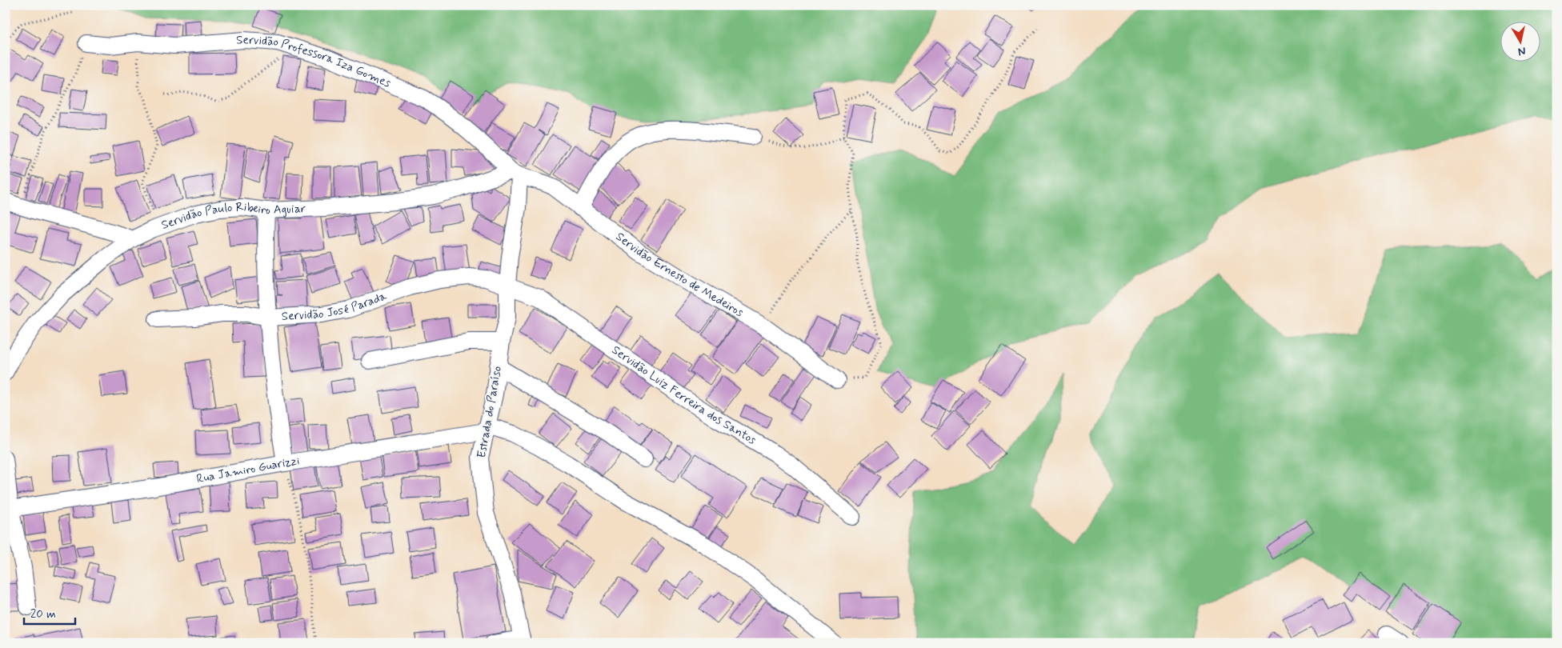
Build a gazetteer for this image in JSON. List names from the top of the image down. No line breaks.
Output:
{"streets":{"street":["Servidão Professora Iza Gomes","Servidão Paulo Ribeiro Aguiar","Servidão Ernesto de Medeiros","Servidão José Parada","Servidão Luiz Ferreira dos Santos","Estrada do Paraíso","Rua Jamiro Guarizzi"]},"crossings":[["Servidão Professora Iza Gomes","Servidão Paulo Ribeiro Aguiar"],["Servidão Professora Iza Gomes","Servidão Ernesto de Medeiros"],["Servidão Professora Iza Gomes","Estrada do Paraíso"],["Servidão Paulo Ribeiro Aguiar","Servidão Ernesto de Medeiros"],["Servidão Paulo Ribeiro Aguiar","Estrada do Paraíso"],["Servidão Ernesto de Medeiros","Estrada do Paraíso"],["Servidão José Parada","Servidão Luiz Ferreira dos Santos"],["Servidão José Parada","Estrada do Paraíso"],["Servidão Luiz Ferreira dos Santos","Estrada do Paraíso"],["Estrada do Paraíso","Rua Jamiro Guarizzi"]],"scale_bar":"20 m","north":"bottom"}
